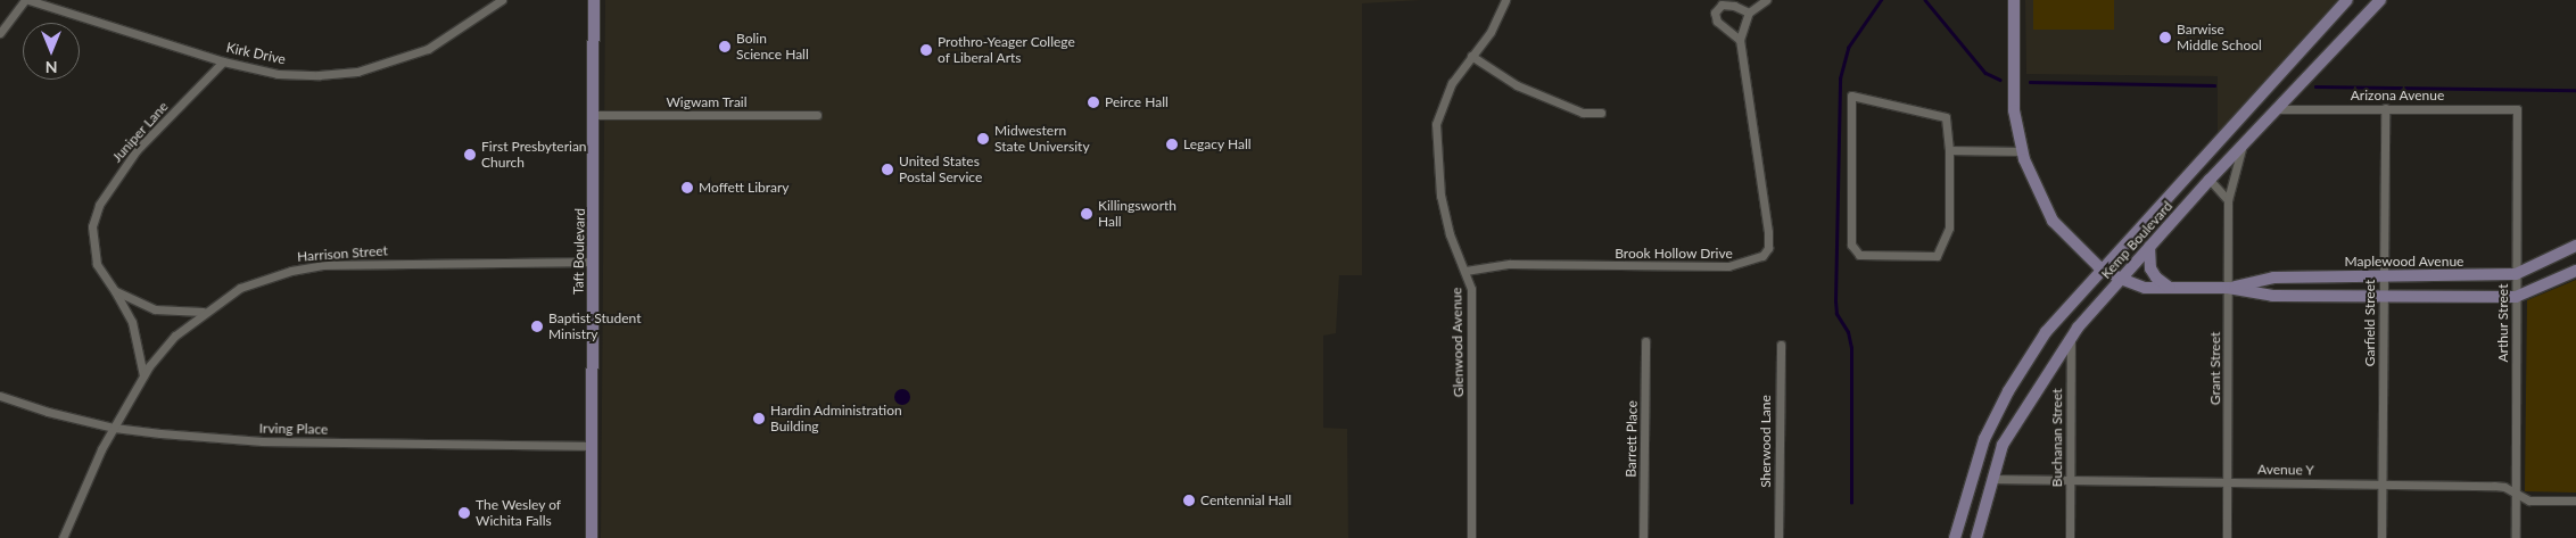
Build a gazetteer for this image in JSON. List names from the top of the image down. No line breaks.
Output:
{"streets":{"street":["Kirk Drive","Arizona Avenue","Wigwam Trail","Juniper Lane","Kemp Boulevard","Taft Boulevard","Harrison Street","Brook Hollow Drive","Maplewood Avenue","Garfield Street","Arthur Street","Glenwood Avenue","Grant Street","Irving Place","Buchanan Street","Barrett Place","Sherwood Lane","Avenue Y"]},"crossings":[["Kirk Drive","Juniper Lane"],["Arizona Avenue","Kemp Boulevard"],["Arizona Avenue","Garfield Street"],["Arizona Avenue","Arthur Street"],["Wigwam Trail","Taft Boulevard"],["Juniper Lane","Harrison Street"],["Kemp Boulevard","Maplewood Avenue"],["Kemp Boulevard","Grant Street"],["Kemp Boulevard","Buchanan Street"],["Kemp Boulevard","Avenue Y"],["Taft Boulevard","Harrison Street"],["Taft Boulevard","Irving Place"],["Harrison Street","Irving Place"],["Brook Hollow Drive","Glenwood Avenue"],["Maplewood Avenue","Garfield Street"],["Maplewood Avenue","Arthur Street"],["Maplewood Avenue","Grant Street"],["Garfield Street","Avenue Y"],["Arthur Street","Avenue Y"],["Grant Street","Avenue Y"],["Buchanan Street","Avenue Y"]],"places":["Barwise Middle School","Bolin Science Hall","Prothro-Yeager College of Liberal Arts","Peirce Hall","Midwestern State University","Legacy Hall","First Presbyterian Church","United States Postal Service","Moffett Library","Killingsworth Hall","Baptist Student Ministry","Hardin Administration Building","Centennial Hall","The Wesley of Wichita Falls"],"north":"bottom"}
